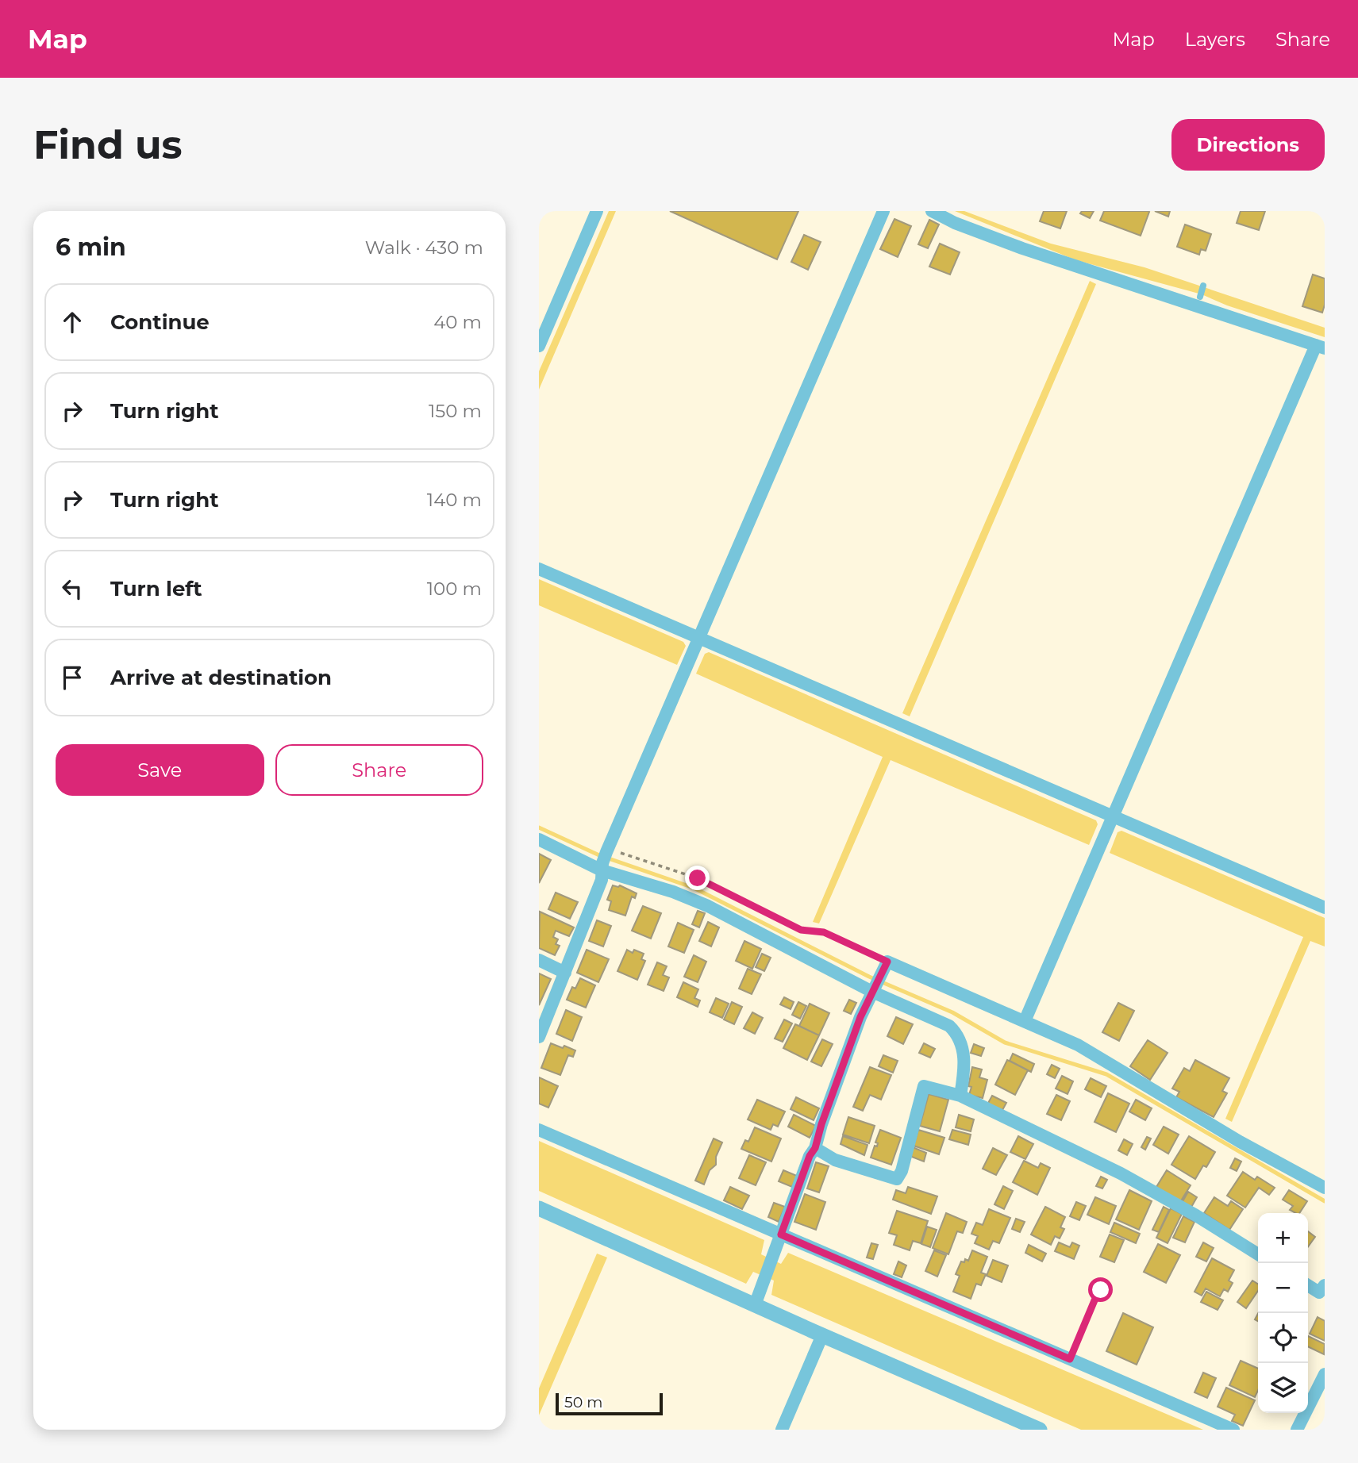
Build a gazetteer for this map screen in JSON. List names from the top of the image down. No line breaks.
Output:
{"scale_bar":"50 m","page":{"header":"Map","nav":["Map","Layers","Share"],"buttons":["Directions",["Save","Share"]],"title":"Find us","heading":["6 min","Walk · 430 m"],"list":[["Continue","40 m"],["Turn right","150 m"],["Turn right","140 m"],["Turn left","100 m"],"Arrive at destination"],"map_buttons":["+","−"],"scale":"50 m"}}
